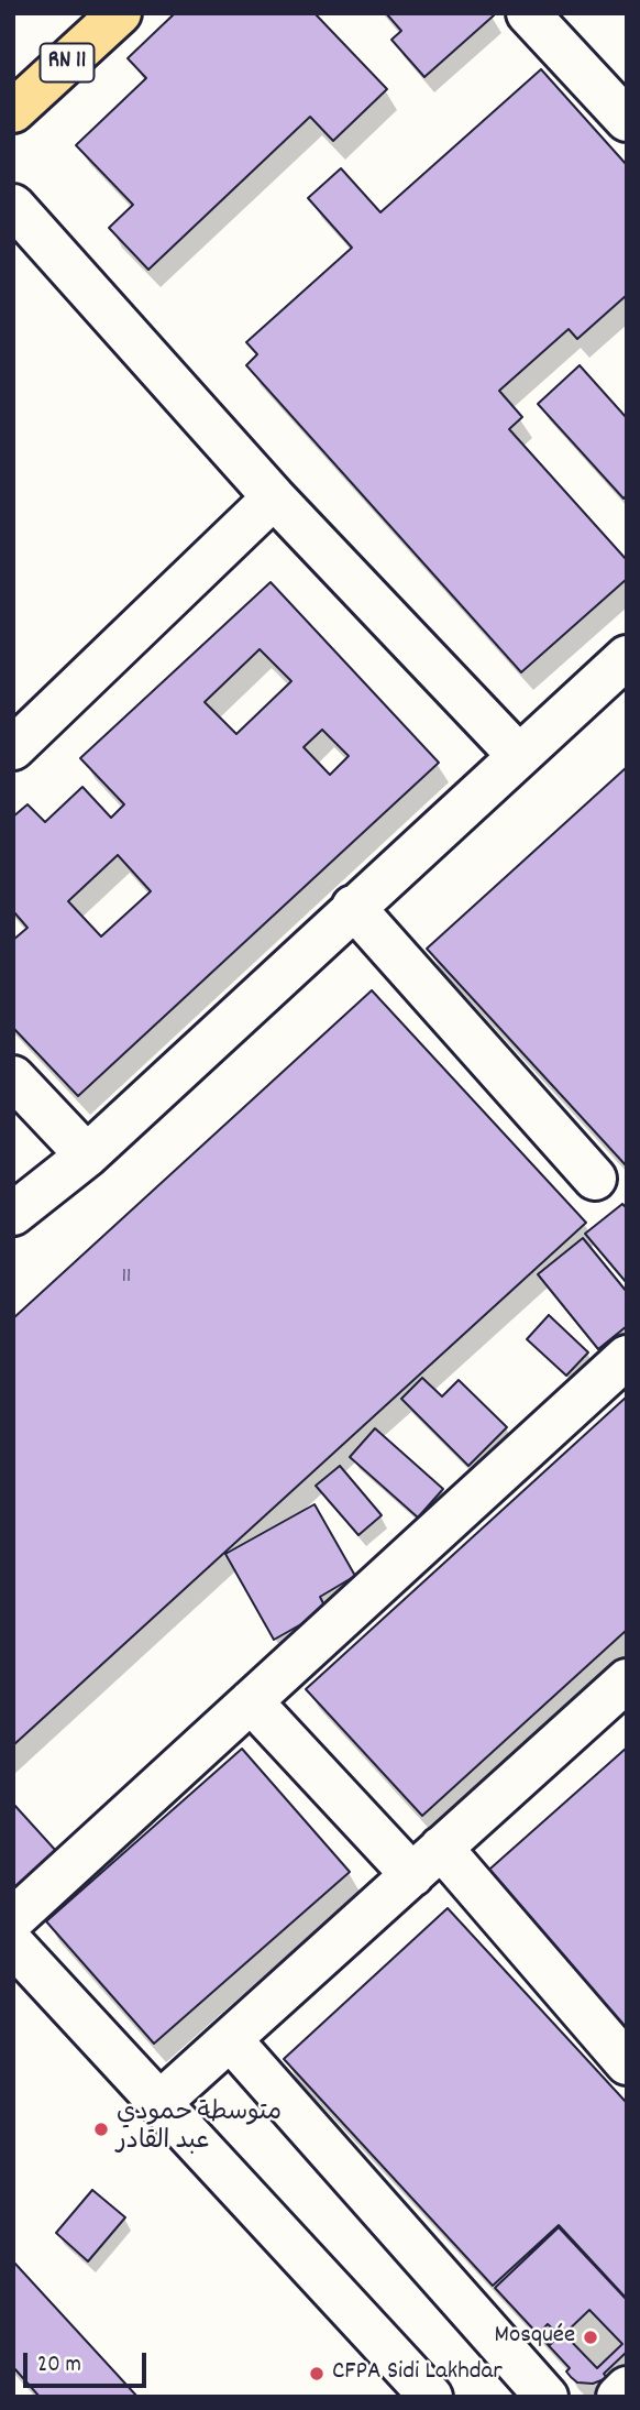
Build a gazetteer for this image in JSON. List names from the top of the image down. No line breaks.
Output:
{"streets":{"main road":["RN 11"]},"places":["متوسطة حمودي عبد القادر","Mosquée","CFPA Sidi Lakhdar"],"house_numbers":["11"],"scale_bar":"20 m"}
